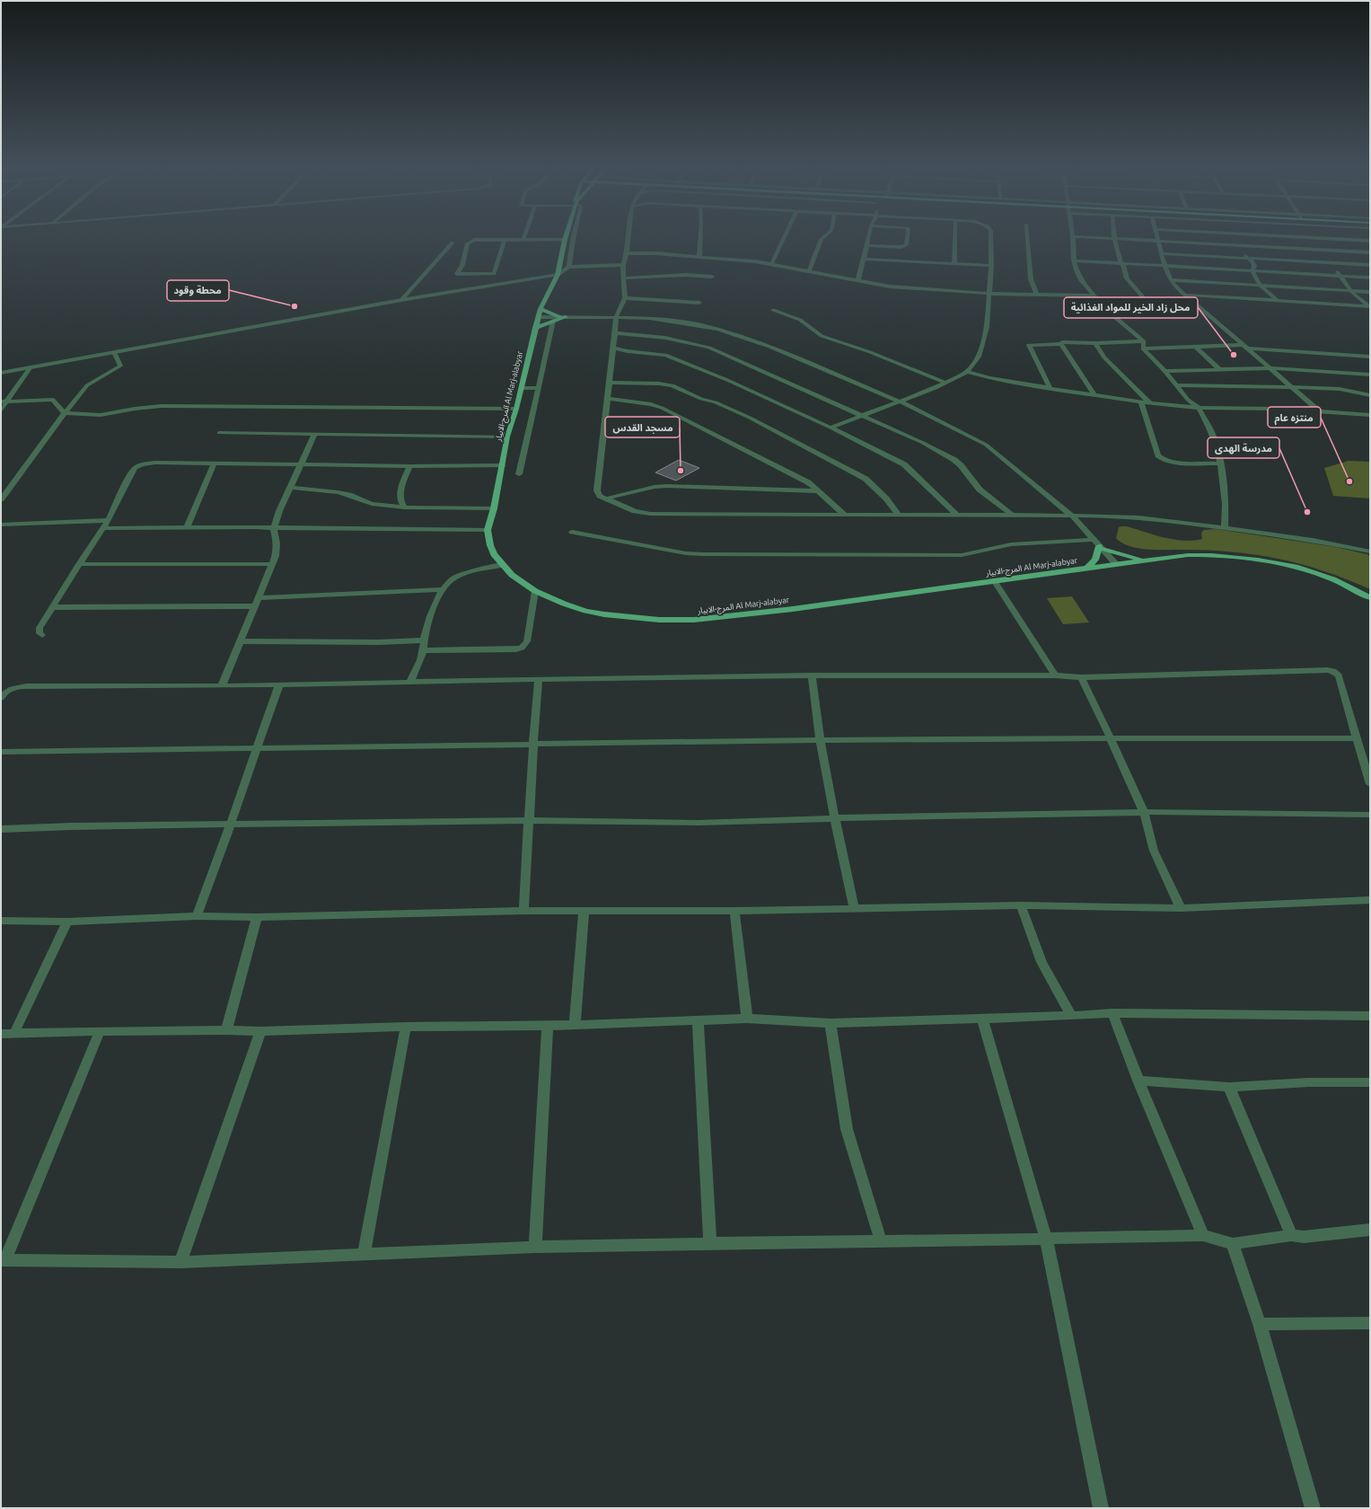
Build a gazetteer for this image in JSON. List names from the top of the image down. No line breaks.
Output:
{"streets":{"main road":["المرج-الابيار Al Marj-alabyar"]},"places":["محطة وقود","محل زاد الخير للمواد الغذائية","مسجد القدس","منتزه عام","مدرسة الهدى"]}
